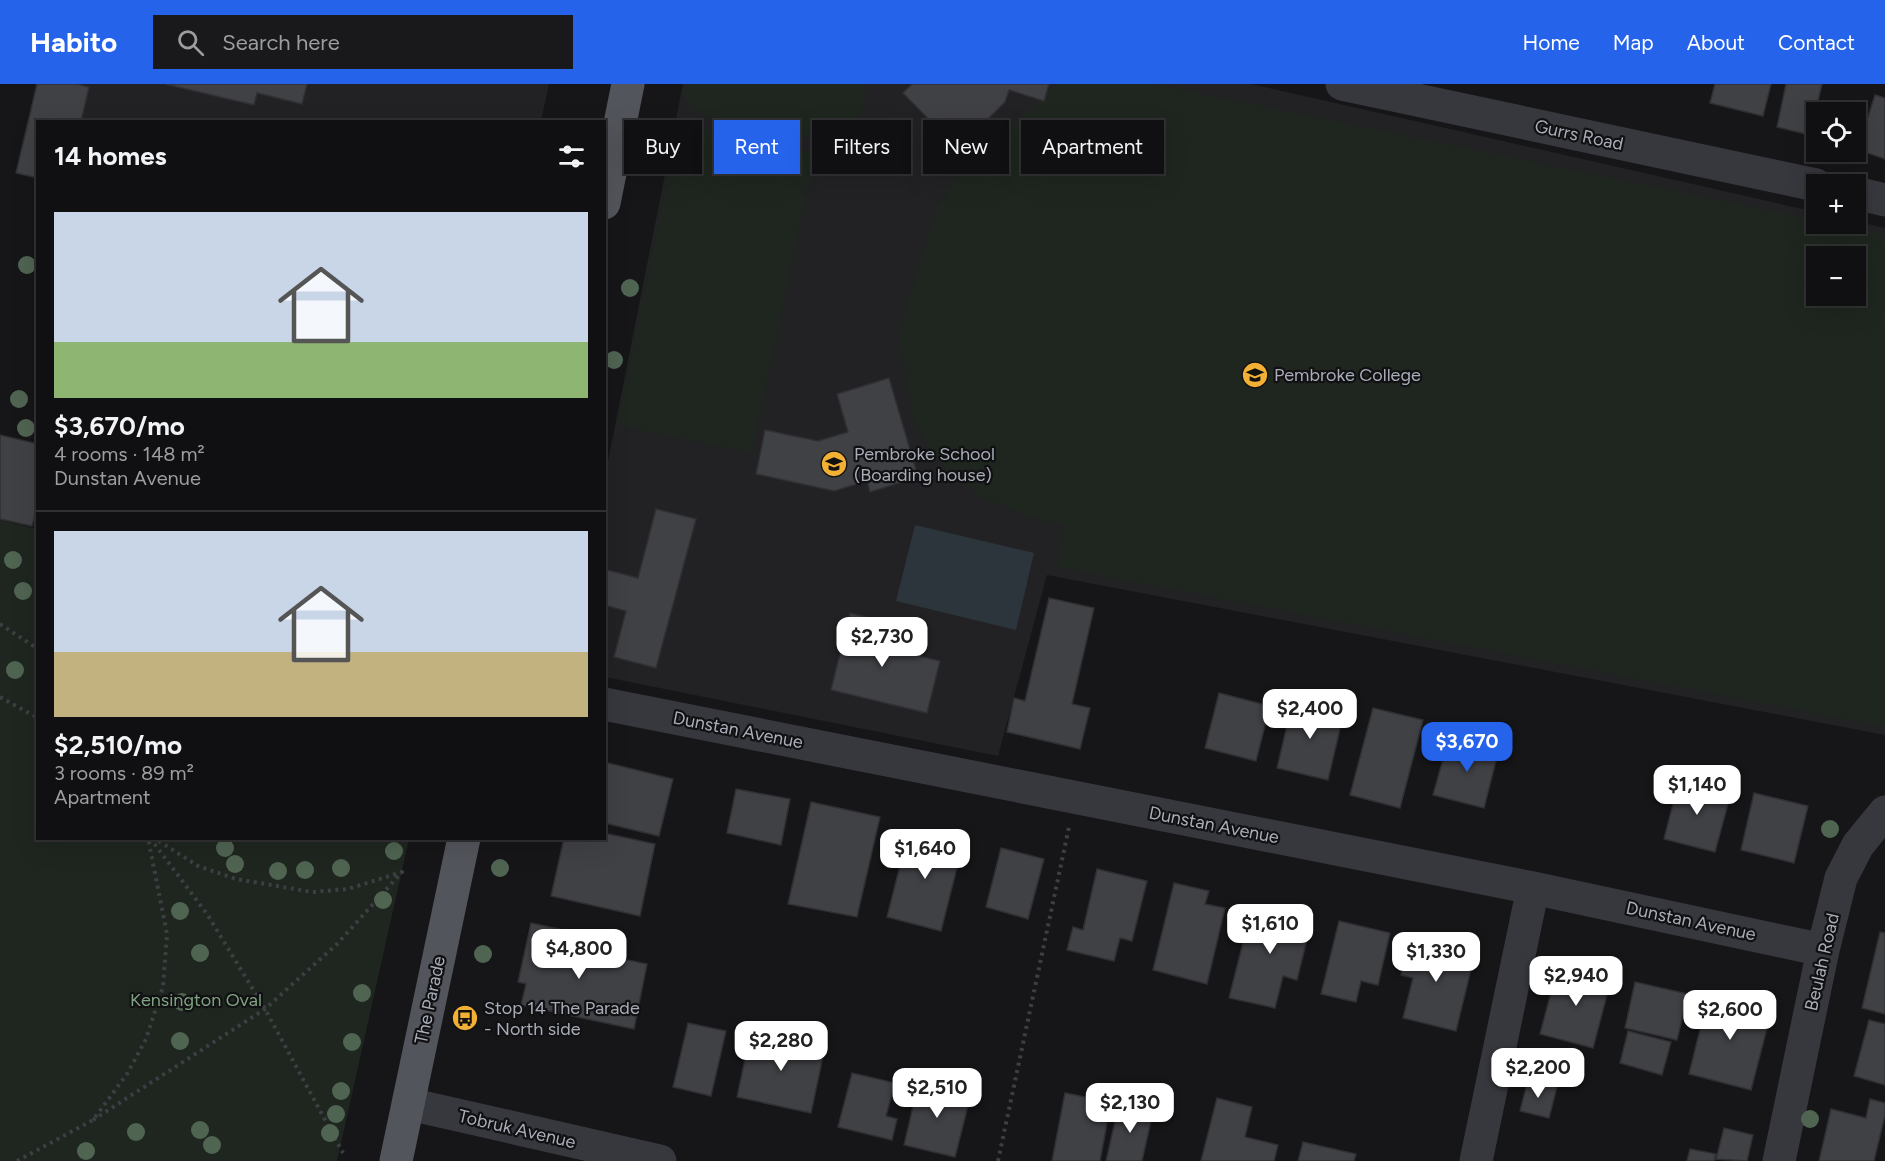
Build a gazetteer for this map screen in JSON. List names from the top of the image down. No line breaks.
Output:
{"streets":{"main road":["The Parade"],"street":["Gurrs Road","Dunstan Avenue","Beulah Road","Tobruk Avenue"]},"crossings":[["Dunstan Avenue","Beulah Road"],["The Parade","Tobruk Avenue"]],"parks":["Kensington Oval"],"places":{"school or university":["Pembroke College","Pembroke School (Boarding house)"],"bus stop":["Stop 14 The Parade - North side"]},"page":{"header":"Habito","search":"Search here","nav":["Home","Map","About","Contact"],"map_buttons":["+","−"],"chip":["Buy","Rent","Filters","New","Apartment"],"heading":"14 homes","list":[{"name":"$3,670/mo","note":"4 rooms · 148 m² · Dunstan Avenue"},{"name":"$2,510/mo","note":"3 rooms · 89 m² · Apartment"}],"price":["$2,730","$2,400","$3,670","$1,140","$1,640","$1,610","$4,800","$1,330","$2,940","$2,600","$2,280","$2,200","$2,510","$2,130"]}}
